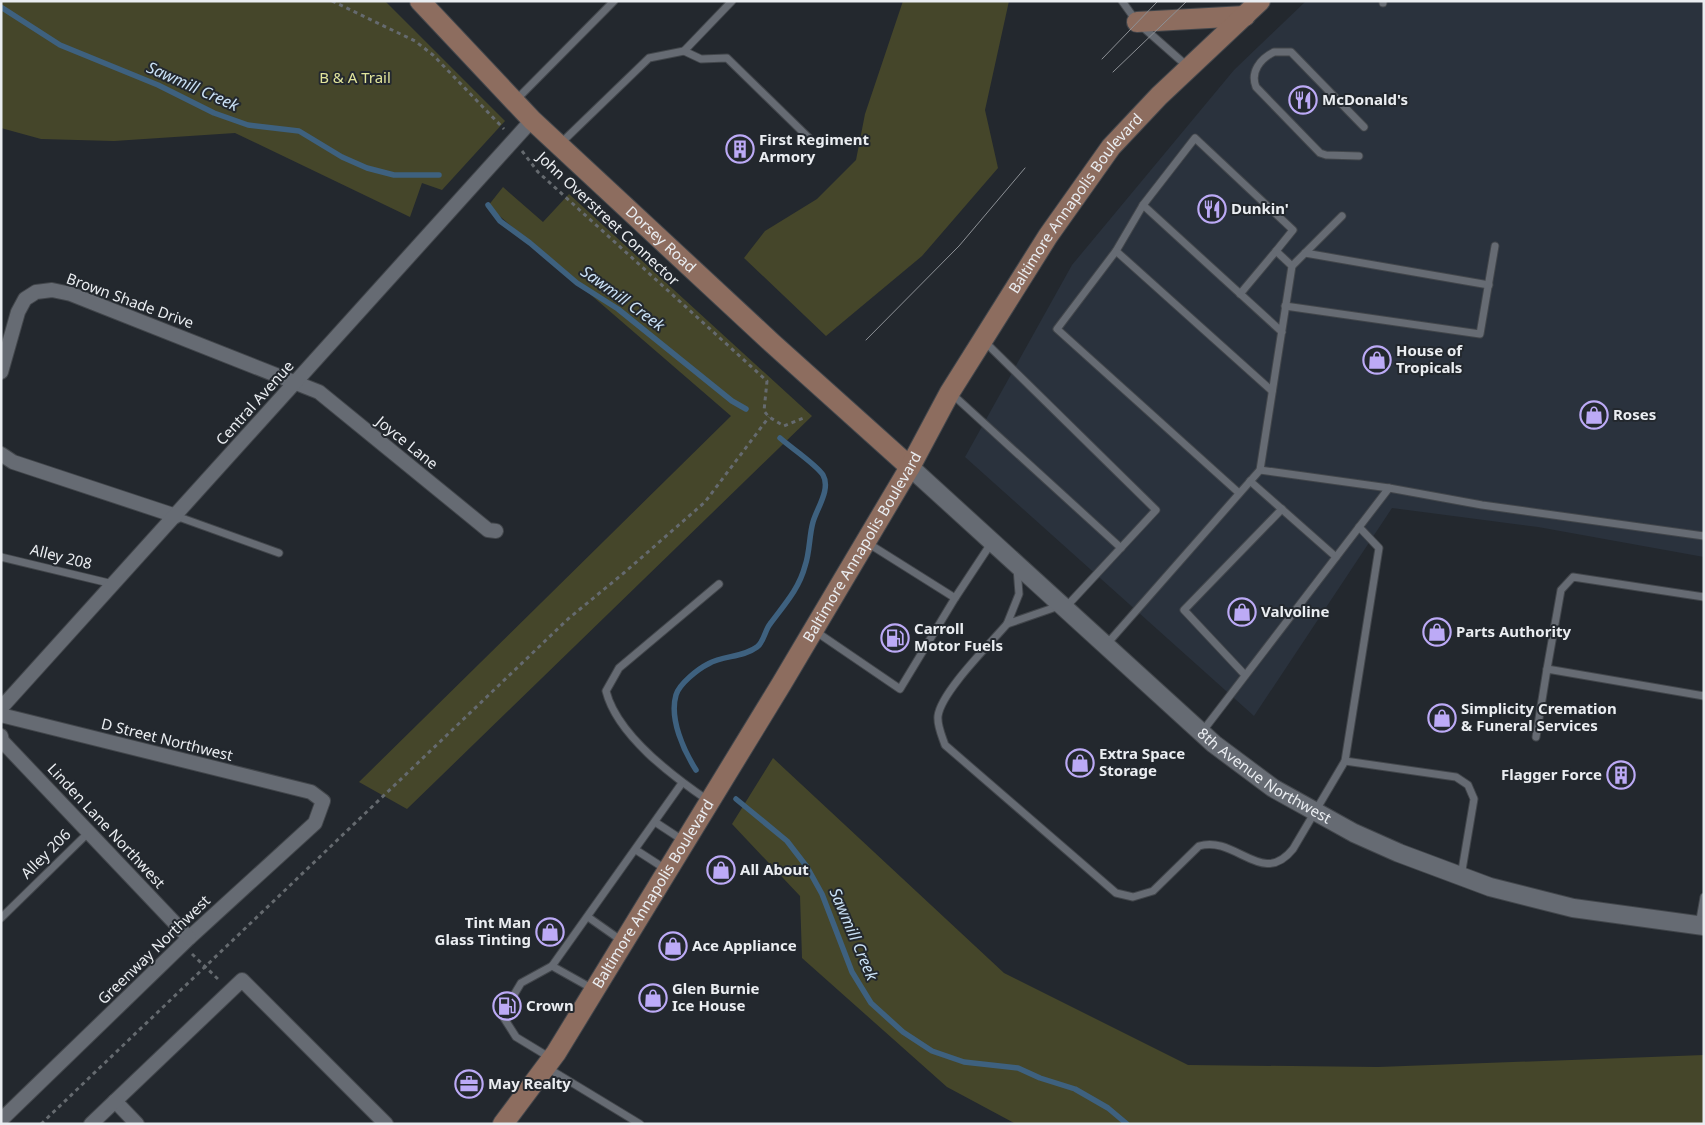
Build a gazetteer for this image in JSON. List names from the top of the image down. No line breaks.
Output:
{"streets":{"main road":["Baltimore Annapolis Boulevard","Dorsey Road"],"street":["Brown Shade Drive","Central Avenue","Joyce Lane","D Street Northwest","8th Avenue Northwest","Linden Lane Northwest","Greenway Northwest"],"lane":["Alley 208","Alley 206"],"path":["John Overstreet Connector"]},"crossings":[["Baltimore Annapolis Boulevard","Dorsey Road"],["Baltimore Annapolis Boulevard","8th Avenue Northwest"],["John Overstreet Connector","Central Avenue"],["Dorsey Road","Central Avenue"],["Dorsey Road","8th Avenue Northwest"],["Brown Shade Drive","Central Avenue"],["Brown Shade Drive","Joyce Lane"],["Central Avenue","Joyce Lane"],["Central Avenue","Alley 208"],["D Street Northwest","Greenway Northwest"],["Linden Lane Northwest","Alley 206"],["Linden Lane Northwest","Greenway Northwest"]],"water":["Sawmill Creek"],"parks":["B & A Trail"],"places":{"restaurant":["McDonald's","Dunkin'"],"building":["First Regiment Armory","Flagger Force"],"shop":["House of Tropicals","Roses","Valvoline","Parts Authority","Simplicity Cremation & Funeral Services","Extra Space Storage","All About","Tint Man Glass Tinting","Ace Appliance","Glen Burnie Ice House"],"fuel station":["Carroll Motor Fuels","Crown"],"office":["May Realty"]}}
